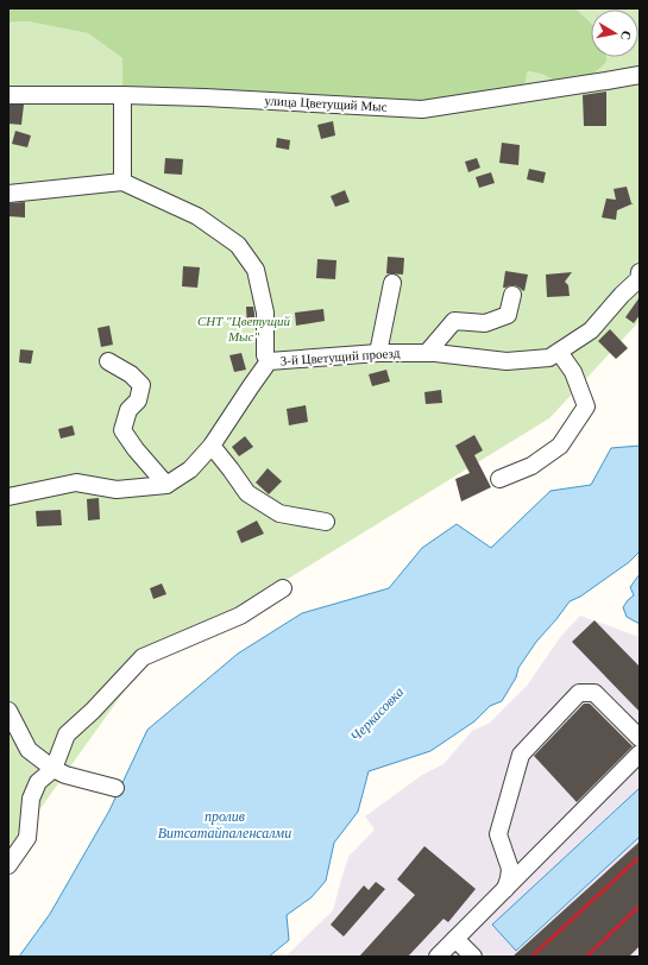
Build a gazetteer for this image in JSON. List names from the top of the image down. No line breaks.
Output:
{"streets":{"street":["улица Цветущий Мыс","3-й Цветущий проезд"]},"water":["Черкасовка","пролив Витсатайпаленсалми"],"parks":["СНТ \"Цветущий Мыс\""],"north":"right"}
